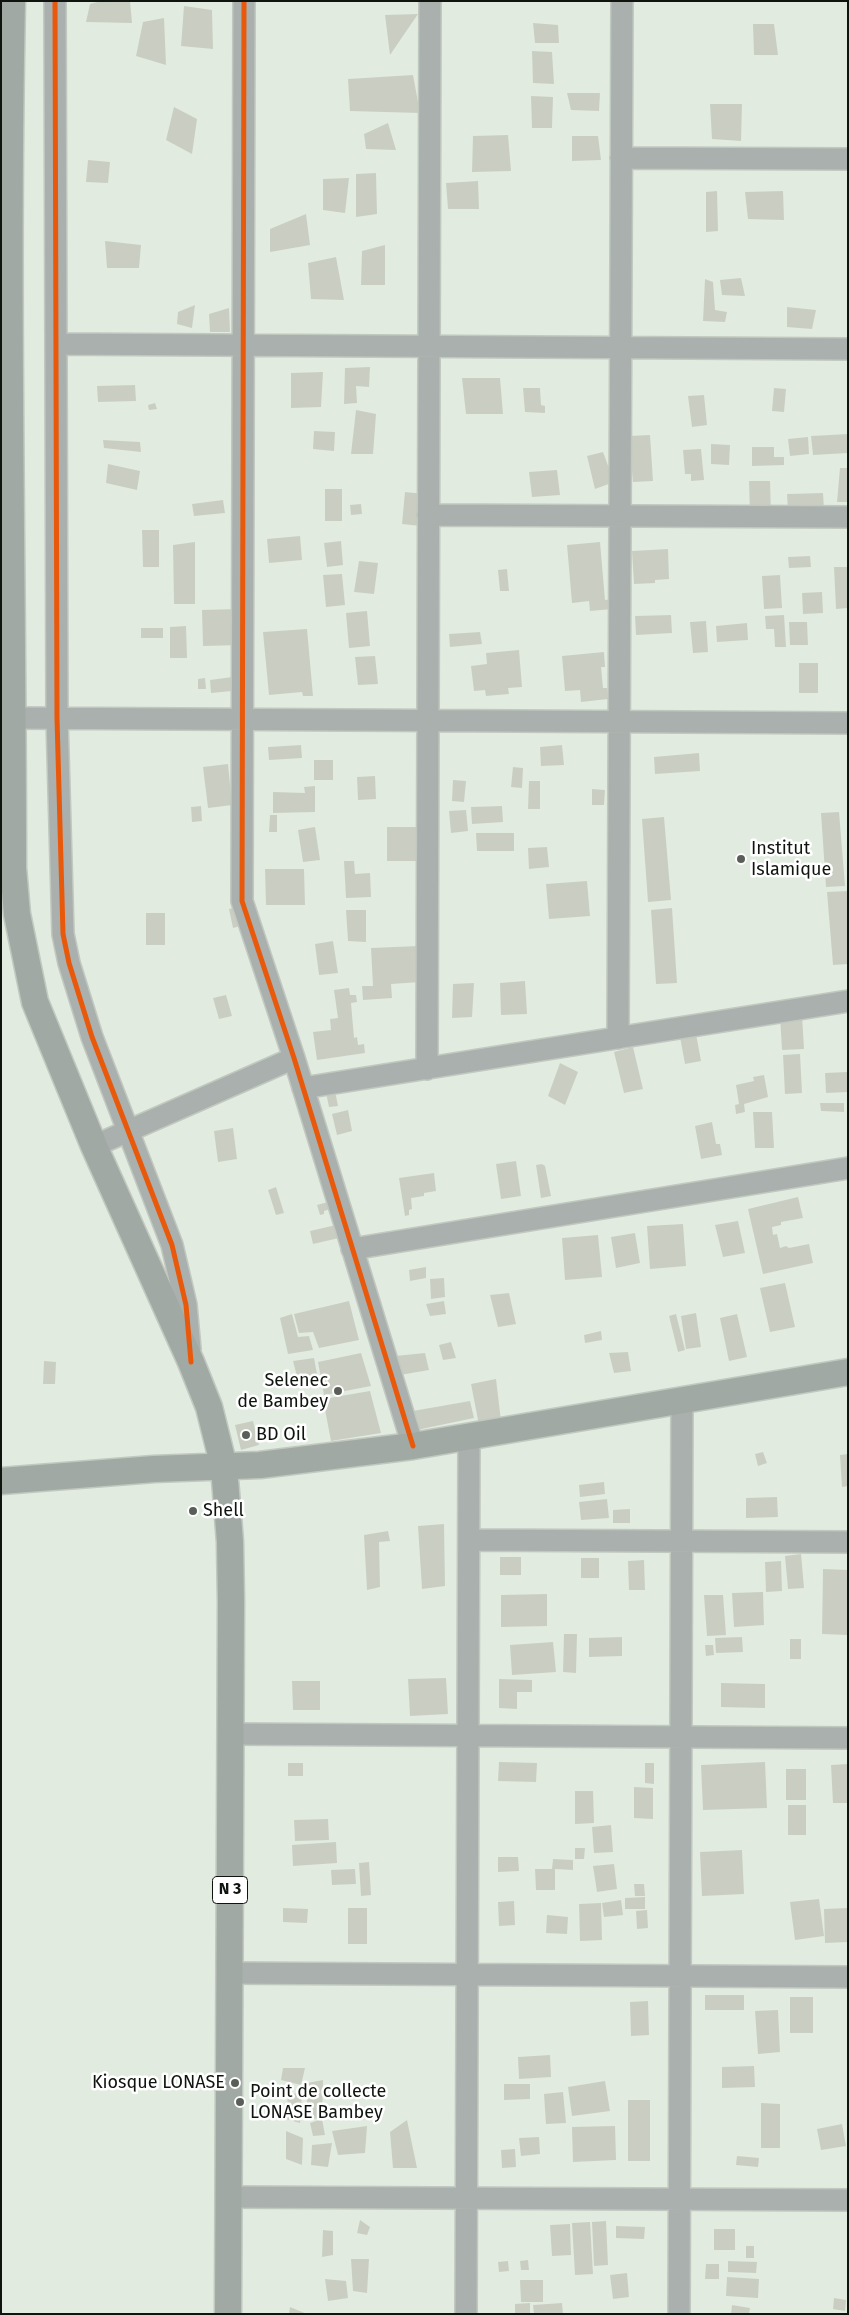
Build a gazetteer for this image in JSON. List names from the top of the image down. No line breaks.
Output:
{"streets":{"main road":["N 3"]},"places":["Institut Islamique","Selenec de Bambey","BD Oil","Shell","Kiosque LONASE","Point de collecte LONASE Bambey"]}
